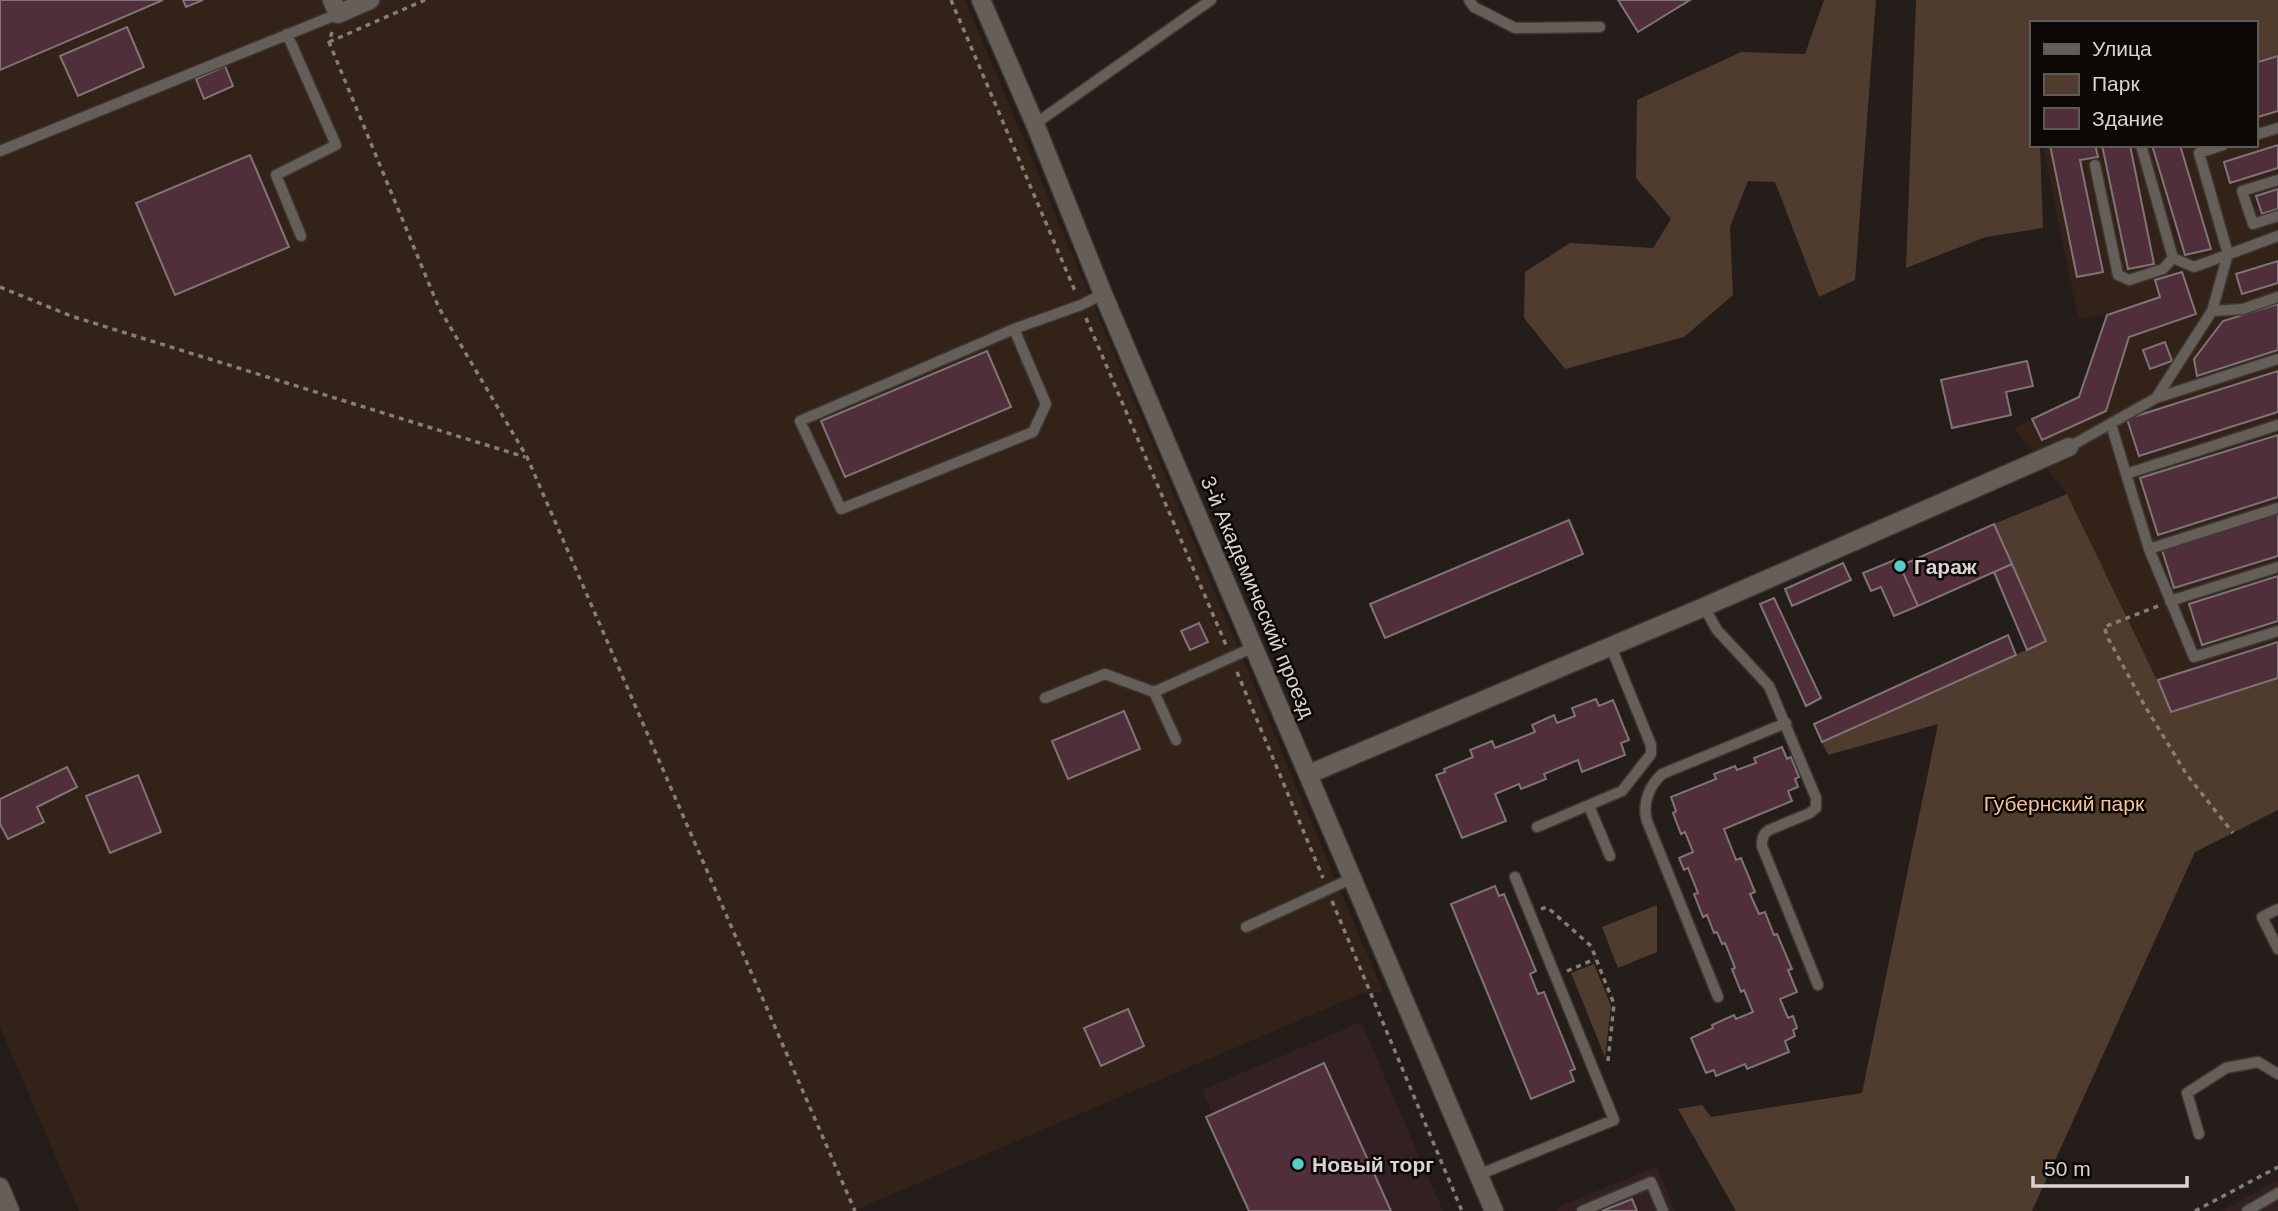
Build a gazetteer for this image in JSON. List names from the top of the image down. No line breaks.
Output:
{"streets":{"street":["3-й Академический проезд"]},"parks":["Губернский парк"],"places":["Гараж","Новый торг"],"legend":["Улица","Парк","Здание"],"scale_bar":"50 m"}
